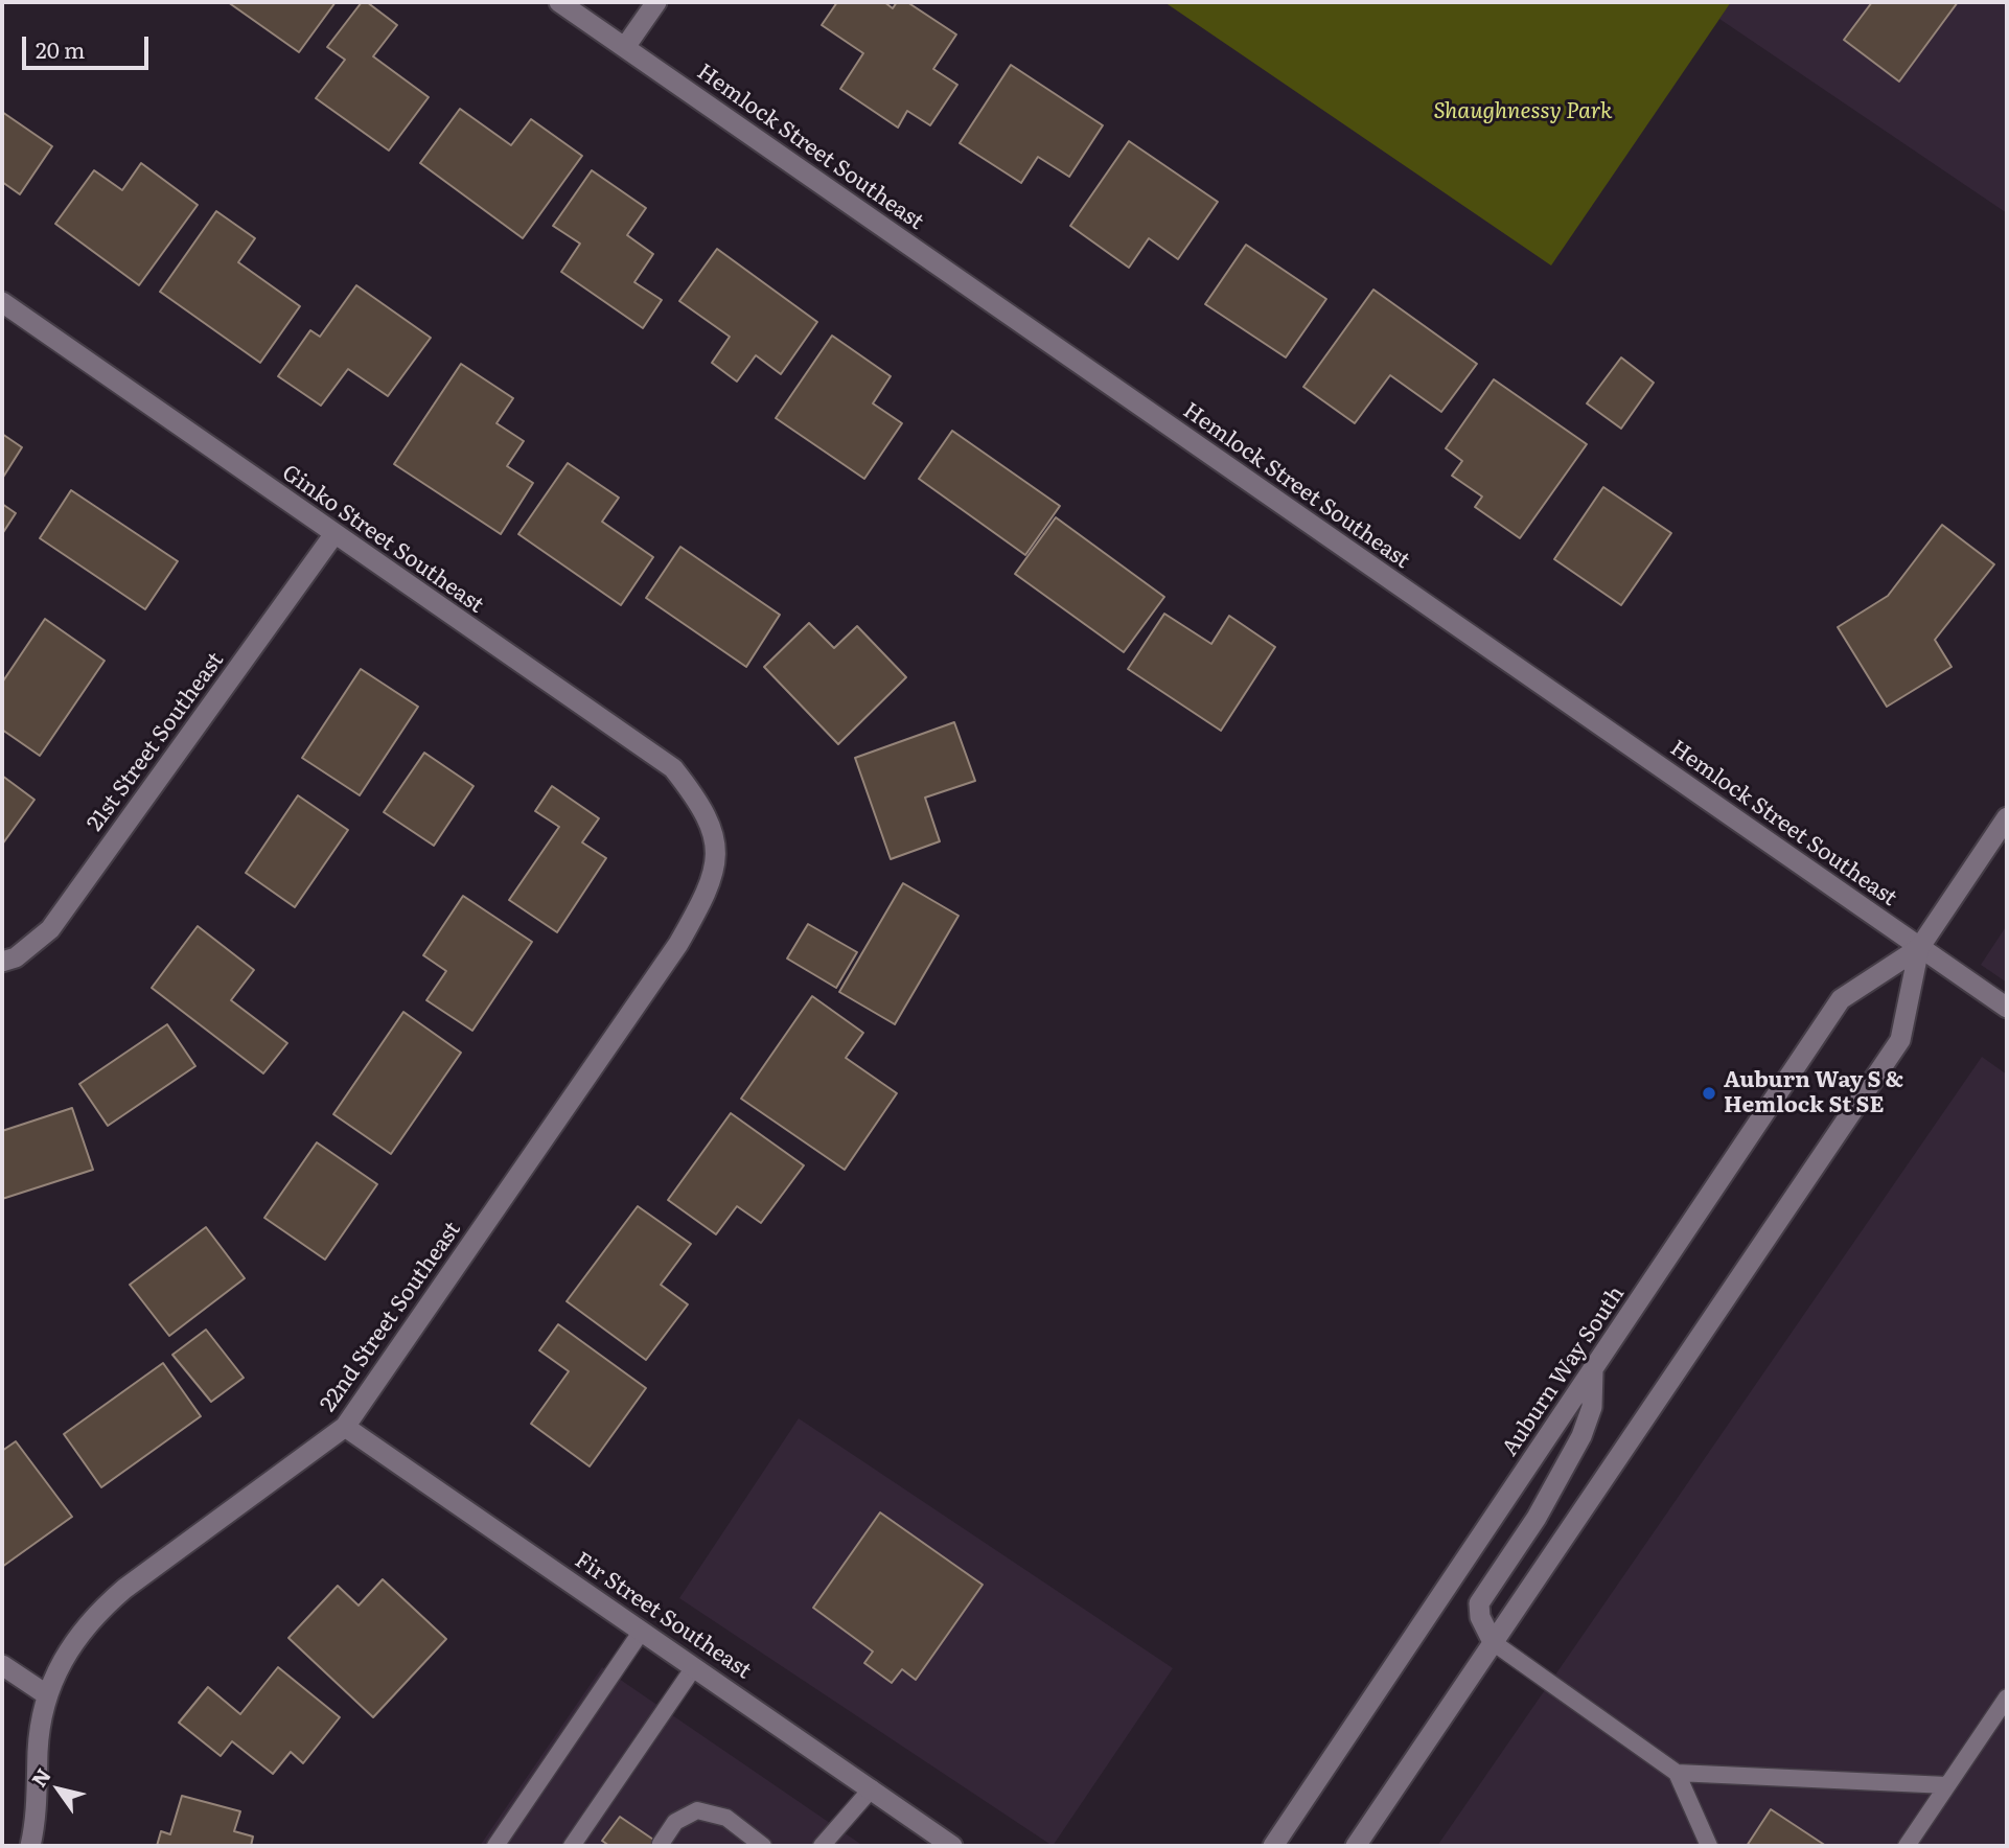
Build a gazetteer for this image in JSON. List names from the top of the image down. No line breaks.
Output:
{"streets":{"street":["Hemlock Street Southeast","Ginko Street Southeast","21st Street Southeast","22nd Street Southeast","Auburn Way South","Fir Street Southeast"]},"crossings":[["Hemlock Street Southeast","Auburn Way South"],["Ginko Street Southeast","21st Street Southeast"],["Ginko Street Southeast","22nd Street Southeast"],["22nd Street Southeast","Fir Street Southeast"]],"parks":["Shaughnessy Park"],"places":["Auburn Way S & Hemlock St SE"],"scale_bar":"20 m","north":"top left"}
